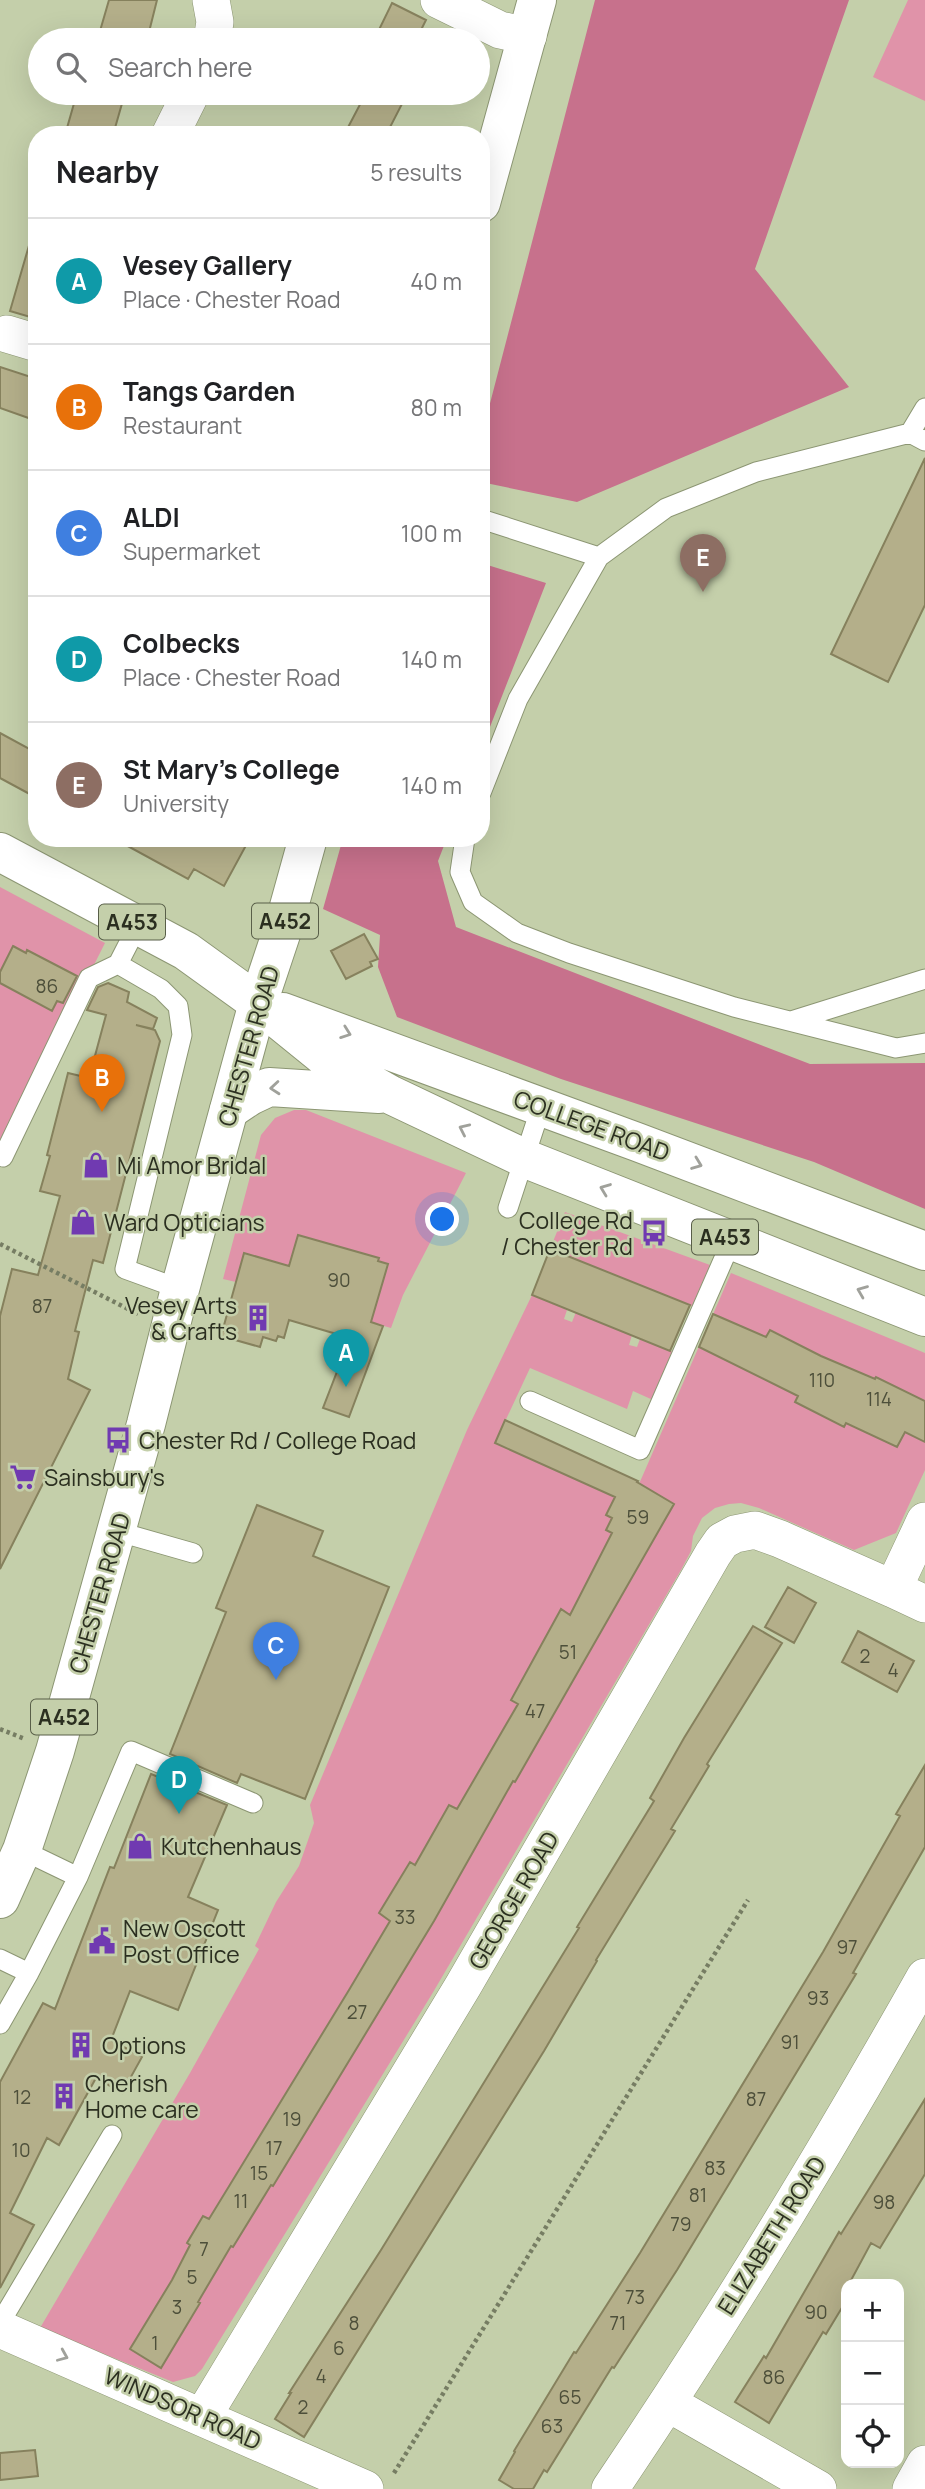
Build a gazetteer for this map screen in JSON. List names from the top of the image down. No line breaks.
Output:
{"streets":{"main road":["A452","A453","CHESTER ROAD","COLLEGE ROAD"],"street":["GEORGE ROAD","ELIZABETH ROAD","WINDSOR ROAD"]},"crossings":[["CHESTER ROAD","COLLEGE ROAD"],["GEORGE ROAD","WINDSOR ROAD"]],"one_way":["WINDSOR ROAD"],"places":{"shop":["Mi Amor Bridal","Ward Opticians","Kutchenhaus"],"bus stop":["College Rd / Chester Rd","Chester Rd / College Road"],"building":["Vesey Arts & Crafts","Options","Cherish Home care"],"supermarket":["Sainsbury's"],"public building":["New Oscott Post Office"]},"house_numbers":["86","90","87","110","114","59","51","2","4","47","33","97","93","27","91","12","87","19","17","10","83","15","81","11","98","79","7","5","73","3","90","8","71","1","6","4","86","65","2","63"],"page":{"search":"Search here","heading":["Nearby","5 results"],"list":[{"mark":"A","name":"Vesey Gallery","note":"Place · Chester Road","value":"40 m"},{"mark":"B","name":"Tangs Garden","note":"Restaurant","value":"80 m"},{"mark":"C","name":"ALDI","note":"Supermarket","value":"100 m"},{"mark":"D","name":"Colbecks","note":"Place · Chester Road","value":"140 m"},{"mark":"E","name":"St Mary's College","note":"University","value":"140 m"}],"pins":["E","B","A","C","D"],"map_buttons":["+","−"]}}
